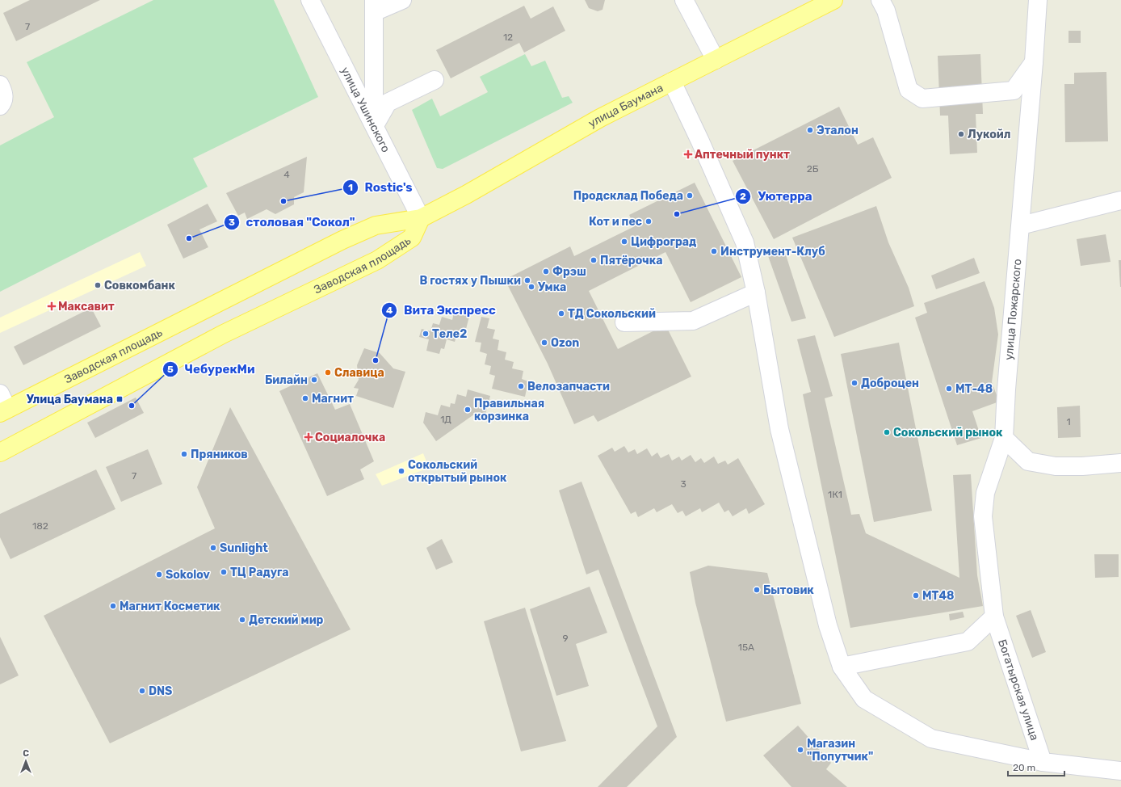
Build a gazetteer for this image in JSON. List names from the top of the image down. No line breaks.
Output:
{"streets":{"main road":["улица Баумана","Заводская площадь"],"street":["улица Ушинского","улица Пожарского","Богатырская улица"]},"crossings":[["улица Баумана","улица Ушинского"],["улица Баумана","Заводская площадь"],["улица Ушинского","Заводская площадь"],["улица Пожарского","Богатырская улица"]],"places":{"other":["Эталон","Лукойл","Продсклад Победа","Rostic's","Уютерра","Кот и пес","столовая \"Сокол\"","Цифроград","Инструмент-Клуб","Пятёрочка","Фрэш","В гостях у Пышки","Совкомбанк","Умка","ТД Сокольский","Теле2","Ozon","Вита Экспресс","Славица","Билайн","Доброцен","Велозапчасти","МТ-48","Магнит","ЧебурекМи","Правильная корзинка","Сокольский рынок","Пряников","Сокольский открытый рынок","Sunlight","ТЦ Радуга","Sokolov","Бытовик","МТ48","Магнит Косметик","Детский мир","DNS","Магазин \"Попутчик\""],"health":["Аптечный пункт","Максавит","Социалочка"],"transit":["Улица Баумана"]},"house_numbers":["7","12","2Б","4","1Д","1","7","3","1К1","182","9","15А"],"scale_bar":"20 m","north":"top"}
